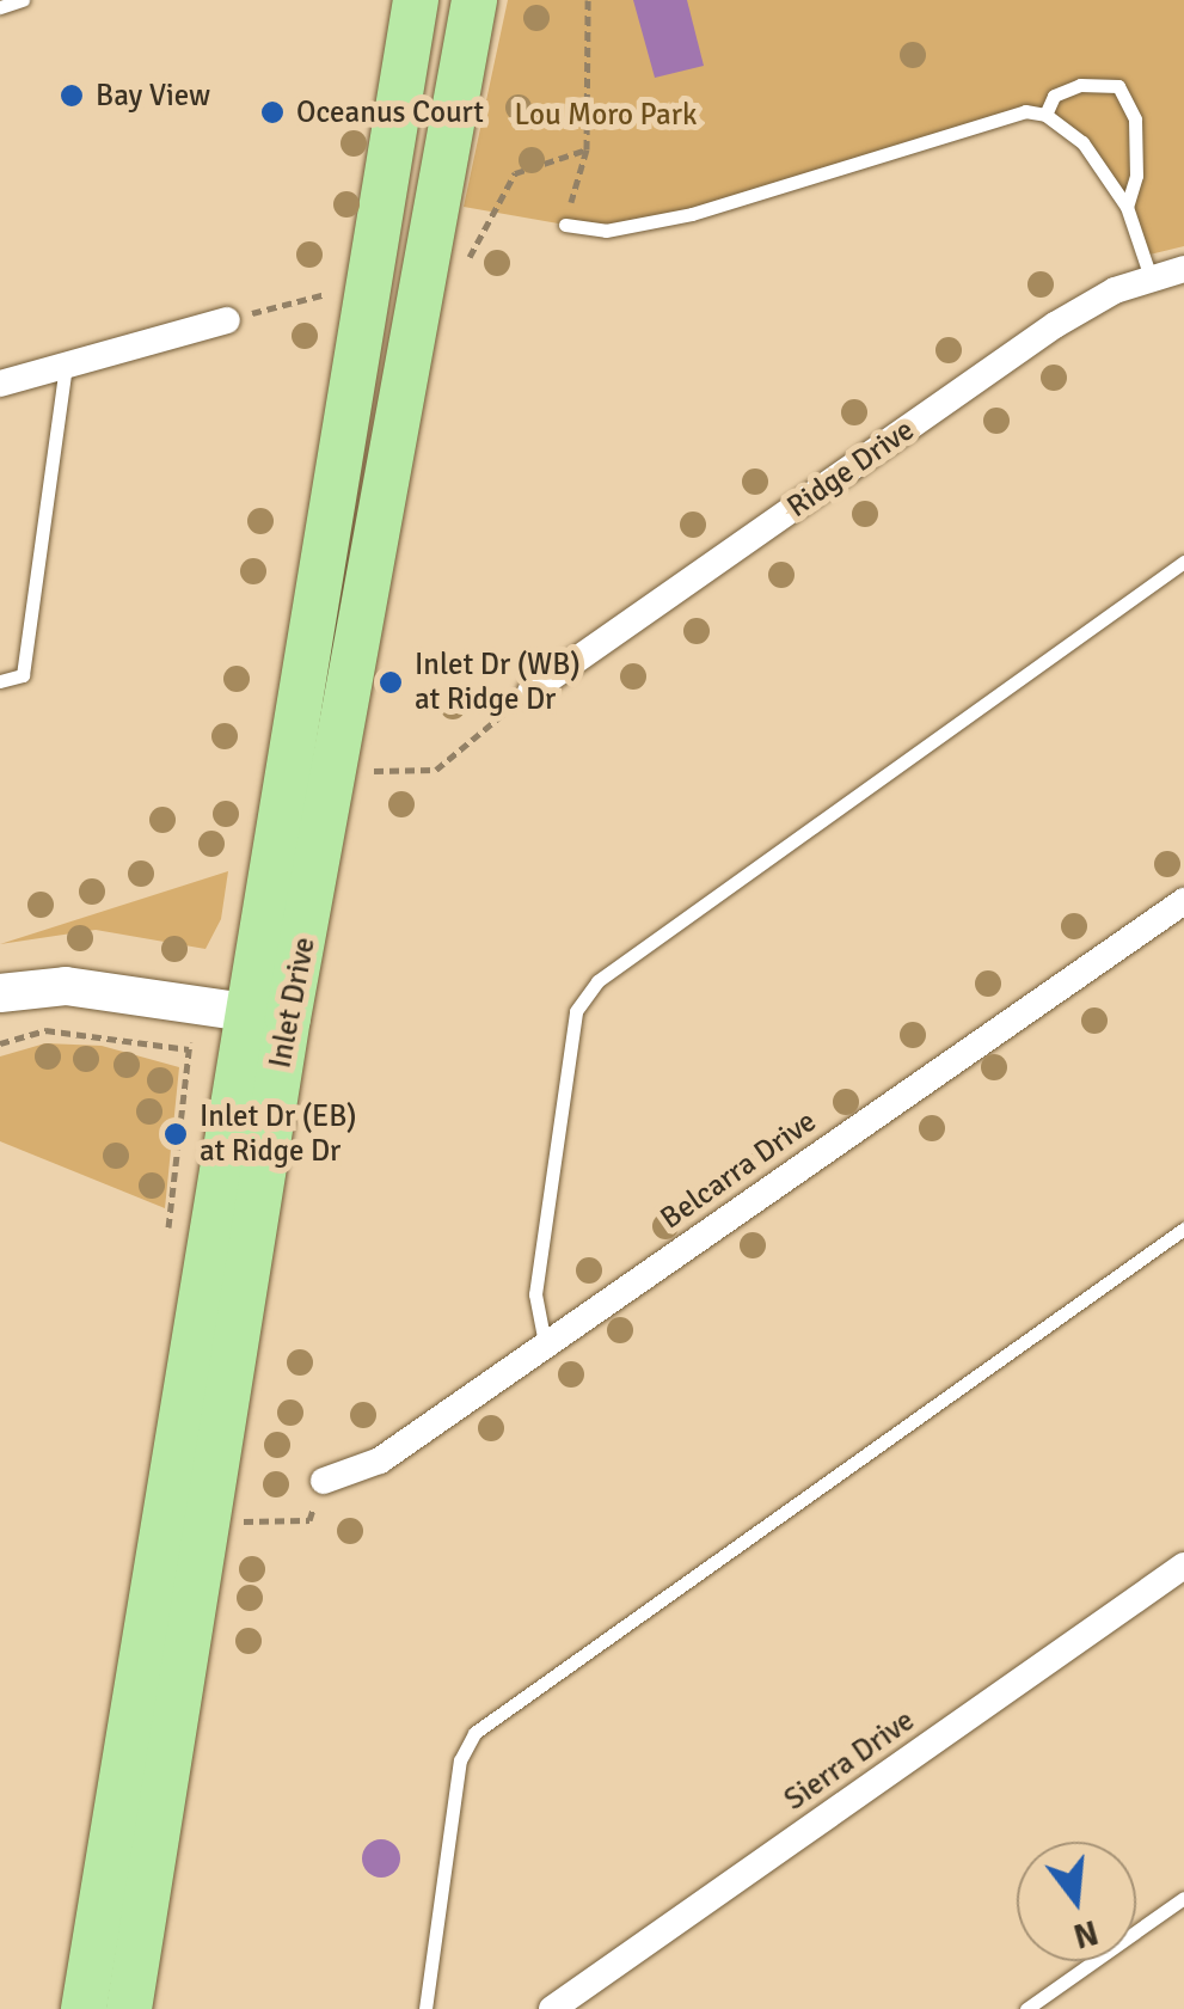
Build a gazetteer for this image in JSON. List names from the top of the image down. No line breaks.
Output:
{"streets":{"main road":["Inlet Drive"],"street":["Ridge Drive","Belcarra Drive","Sierra Drive"]},"parks":["Lou Moro Park"],"places":["Bay View","Oceanus Court","Inlet Dr (WB) at Ridge Dr","Inlet Dr (EB) at Ridge Dr"],"north":"bottom"}
